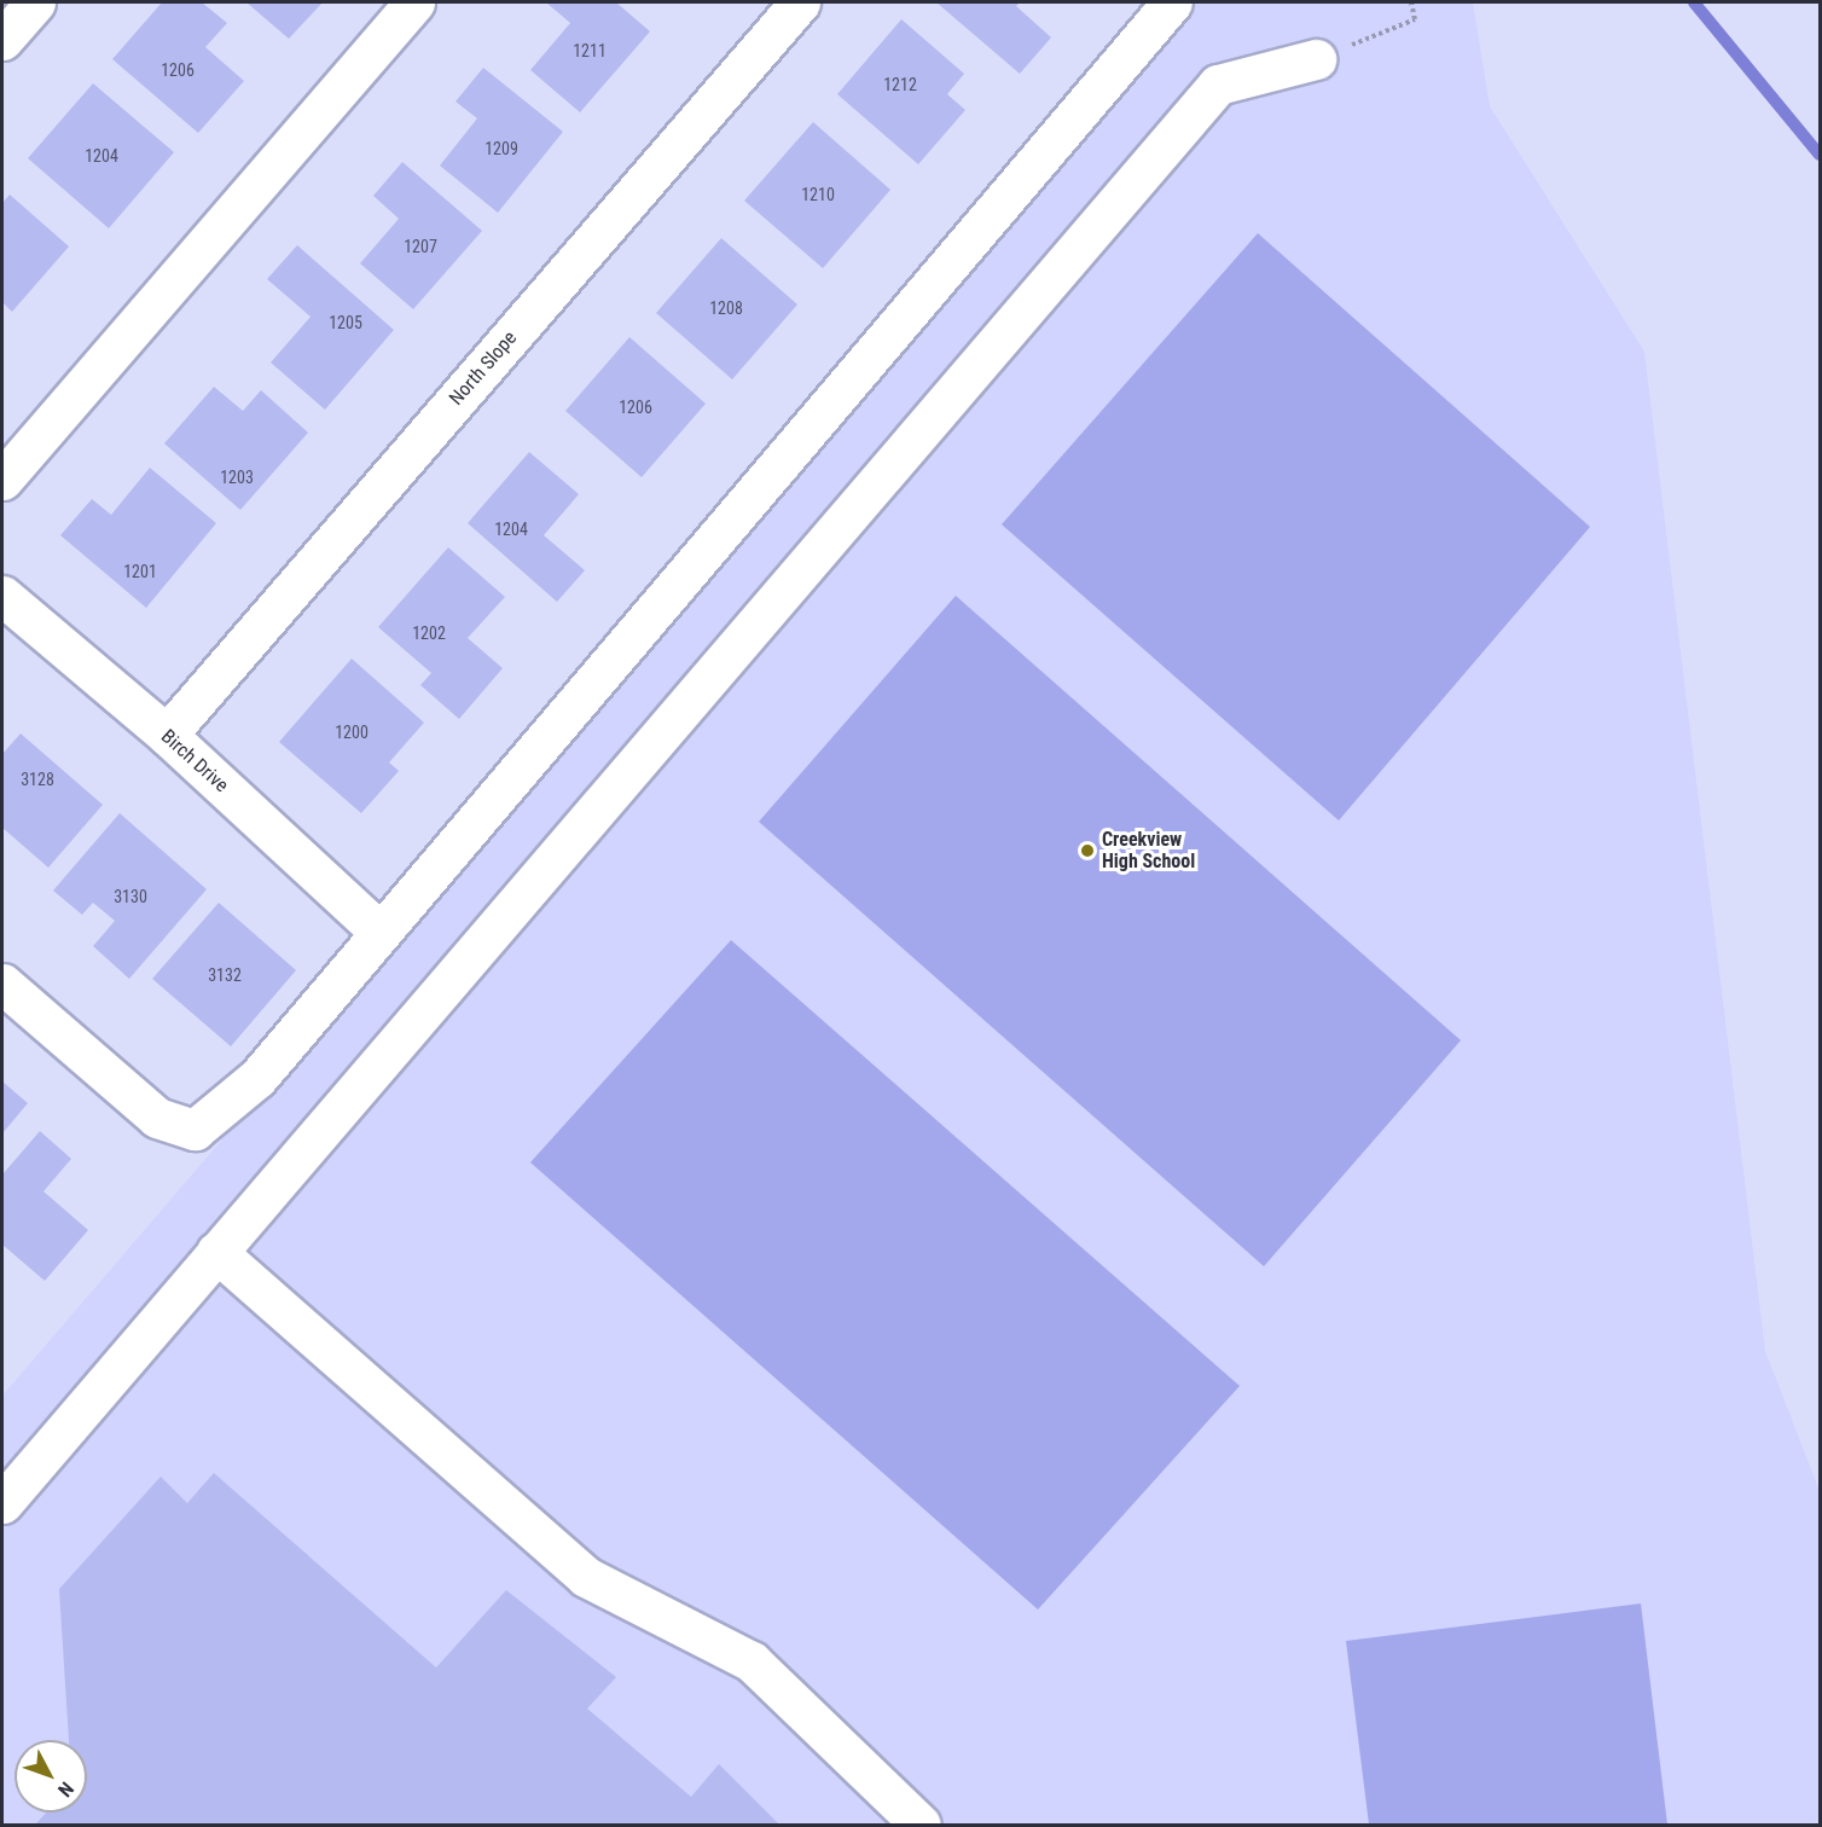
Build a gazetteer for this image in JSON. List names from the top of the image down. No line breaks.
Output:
{"streets":{"street":["North Slope","Birch Drive"]},"crossings":[["North Slope","Birch Drive"]],"places":["Creekview High School"],"house_numbers":["1211","1206","1212","1209","1204","1210","1207","1208","1205","1206","1203","1204","1201","1202","1200","3128","3130","3132"],"north":"bottom right"}
